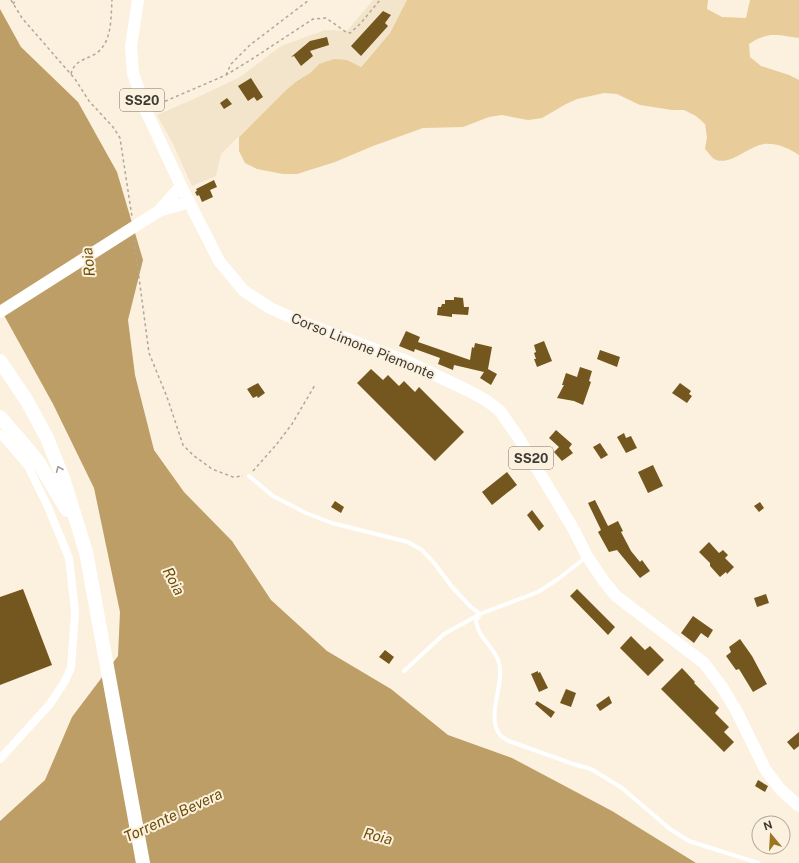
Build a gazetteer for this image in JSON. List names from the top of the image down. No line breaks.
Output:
{"streets":{"main road":["SS20","Corso Limone Piemonte"]},"crossings":[["SS20","Corso Limone Piemonte"]],"water":["Roia","Torrente Bevera"],"north":"top"}
